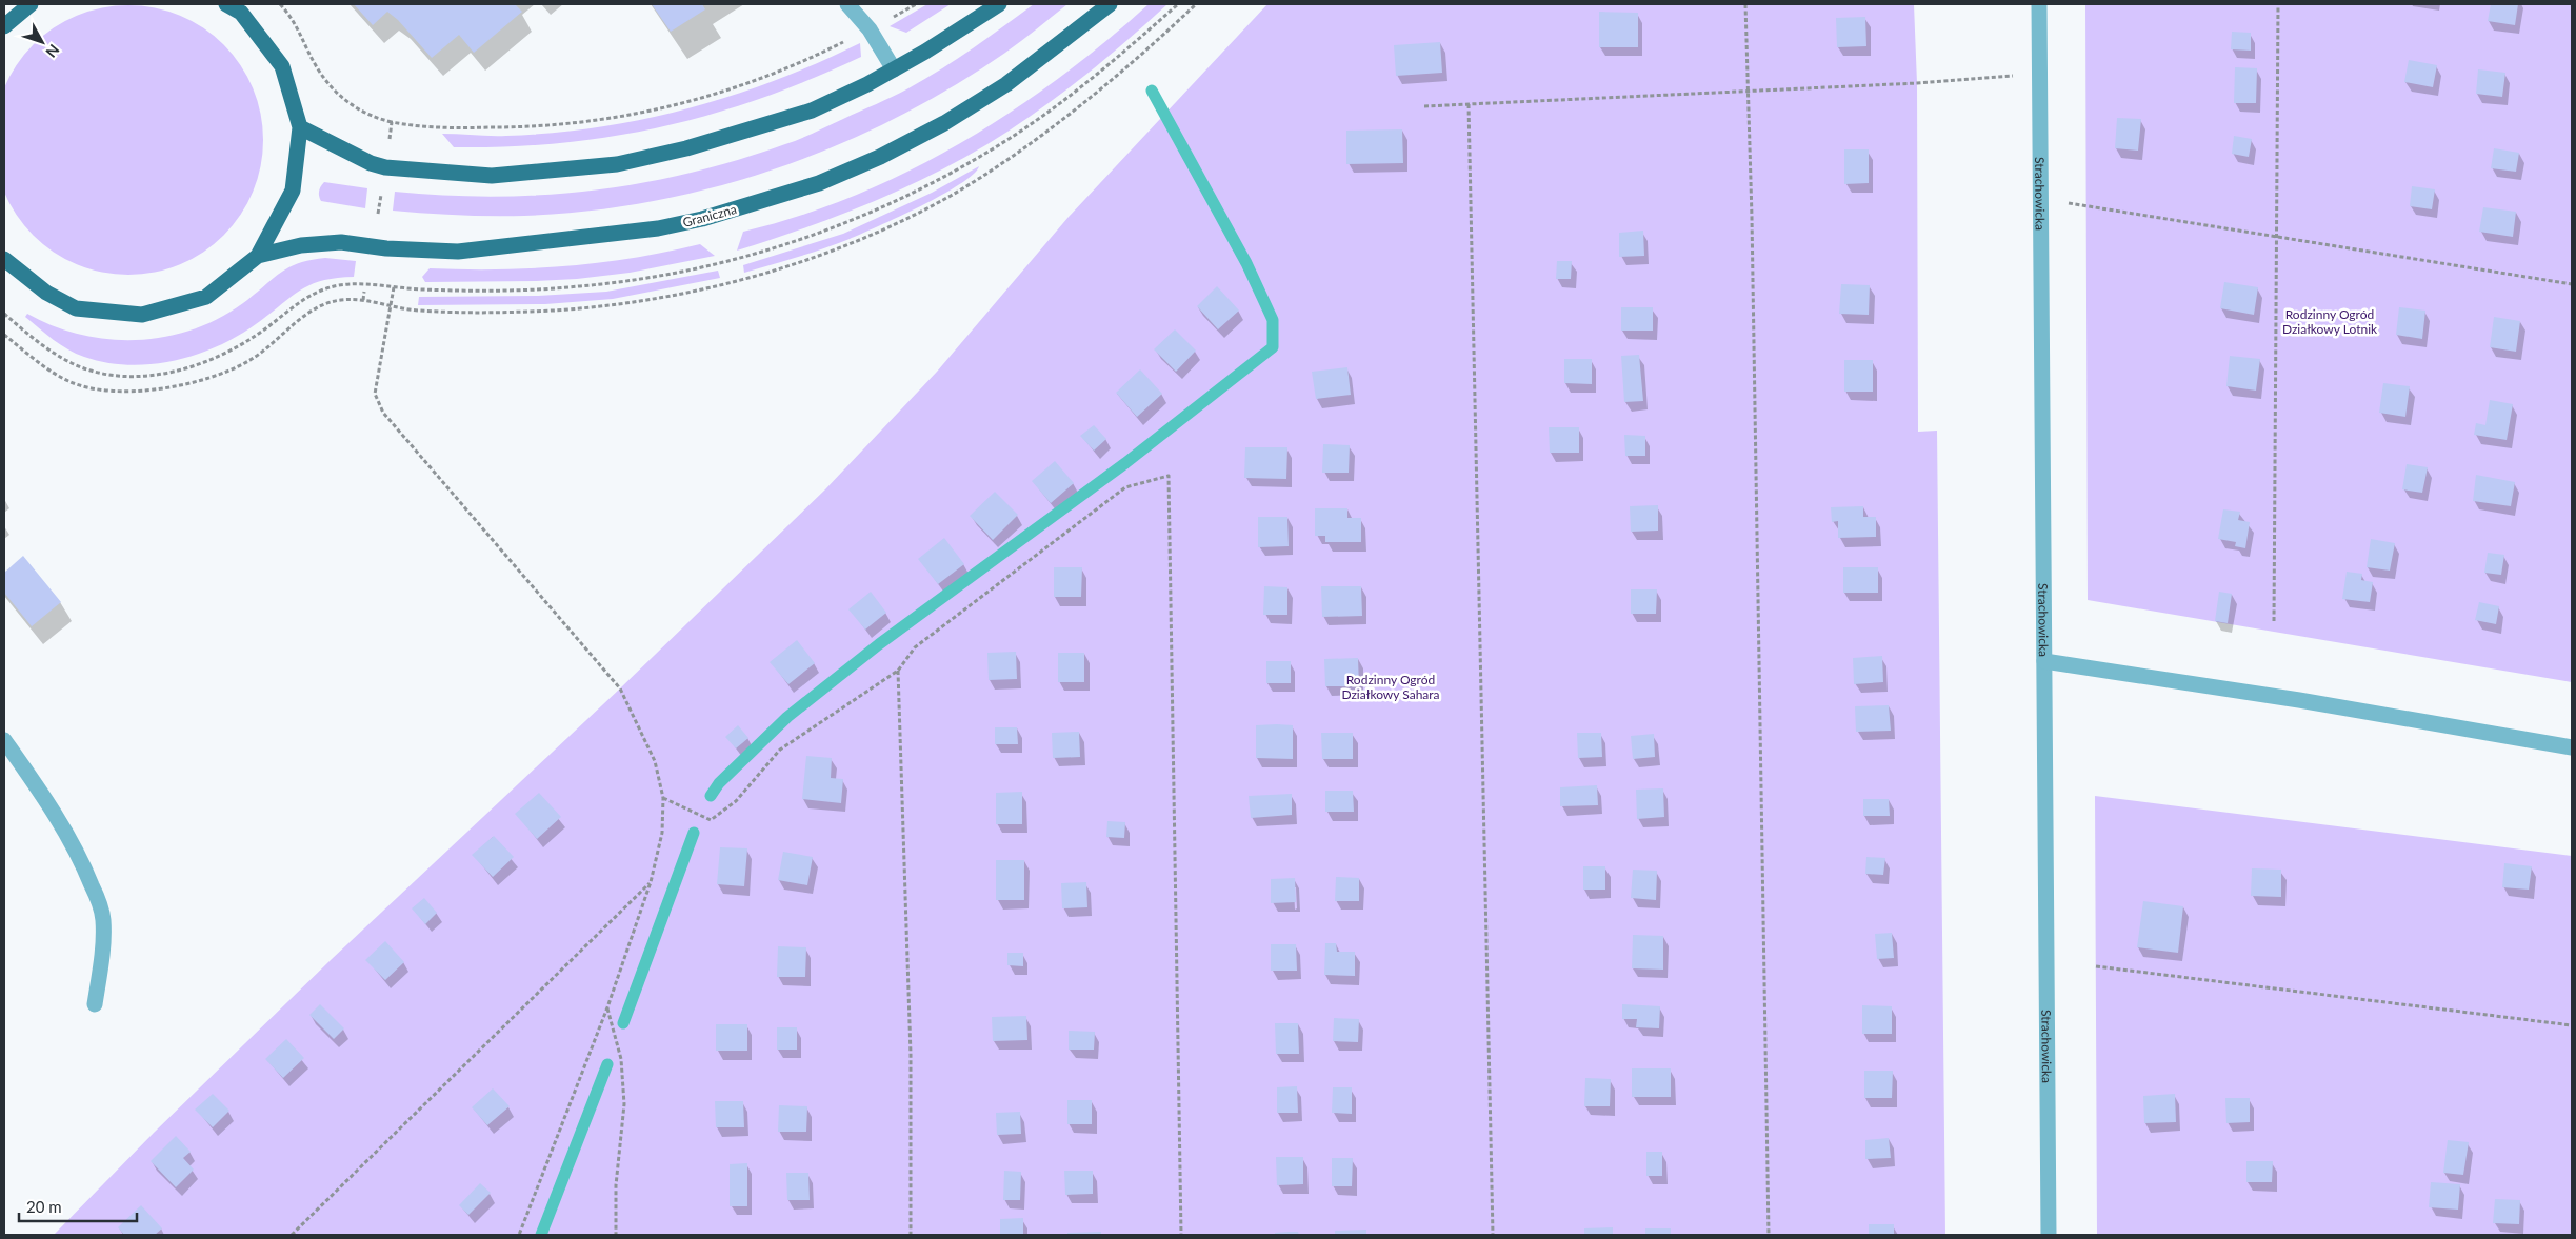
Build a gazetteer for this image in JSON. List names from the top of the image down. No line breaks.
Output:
{"streets":{"main road":["Graniczna"],"street":["Strachowicka"]},"parks":["Rodzinny Ogród Działkowy Lotnik","Rodzinny Ogród Działkowy Sahara"],"scale_bar":"20 m","north":"bottom right"}
